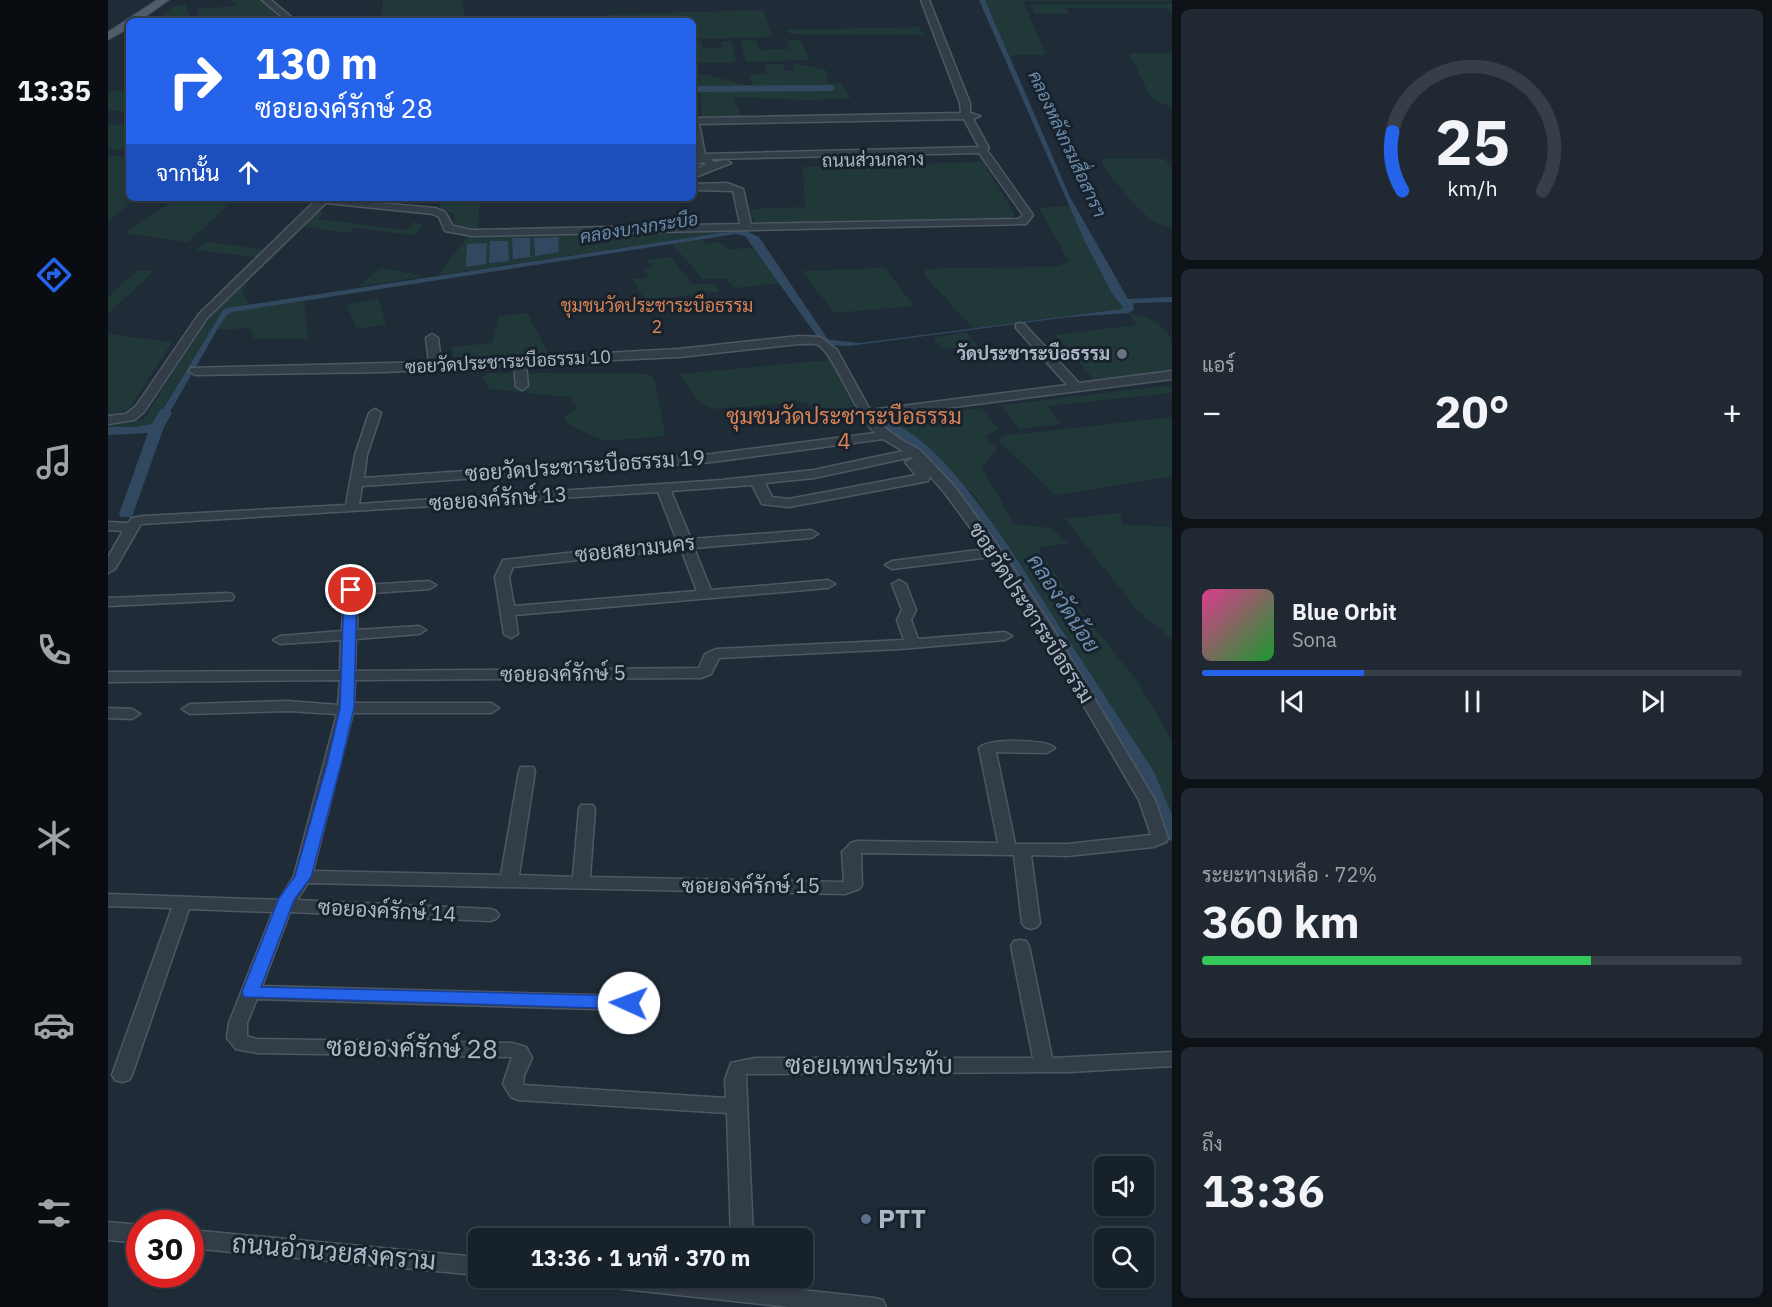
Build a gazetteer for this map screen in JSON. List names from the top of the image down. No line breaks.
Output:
{"streets":{"street":["ถนนส่วนกลาง","ซอยวัดประชาระบือธรรม 10","ซอยวัดประชาระบือธรรม 19","ซอยองค์รักษ์ 13","ซอยสยามนคร","ซอยวัดประชาระบือธรรม","ซอยองค์รักษ์ 5","ซอยองค์รักษ์ 15","ซอยองค์รักษ์ 14","ซอยองค์รักษ์ 28","ซอยเทพประทับ","ถนนอำนวยสงคราม"]},"crossings":[["ซอยวัดประชาระบือธรรม 10","ซอยวัดประชาระบือธรรม"],["ซอยวัดประชาระบือธรรม 19","ซอยวัดประชาระบือธรรม"],["ซอยองค์รักษ์ 13","ซอยวัดประชาระบือธรรม"],["ซอยวัดประชาระบือธรรม","ซอยองค์รักษ์ 15"],["ซอยองค์รักษ์ 5","ซอยองค์รักษ์ 28"],["ซอยองค์รักษ์ 15","ซอยองค์รักษ์ 28"],["ซอยองค์รักษ์ 14","ซอยองค์รักษ์ 28"],["ซอยองค์รักษ์ 28","ซอยเทพประทับ"]],"districts":["ชุมชนวัดประชาระบือธรรม 2","ชุมชนวัดประชาระบือธรรม 4"],"water":["คลองหลังกรมสื่อสารฯ","คลองบางกระบือ","คลองวัดน้อย"],"places":["วัดประชาระบือธรรม","PTT"],"page":{"tabs":"13:35","turn":["130 m","ซอยองค์รักษ์ 28"],"then":"จากนั้น","tile":["แอร์",["ระยะทางเหลือ · 72%","360 km"],["ถึง","13:36"]],"heat":["−","20°","+"],"song":["Blue Orbit","Sona"],"limit":"30","trip":"13:36 · 1 นาที · 370 m","gauge":["25","km/h"]}}
